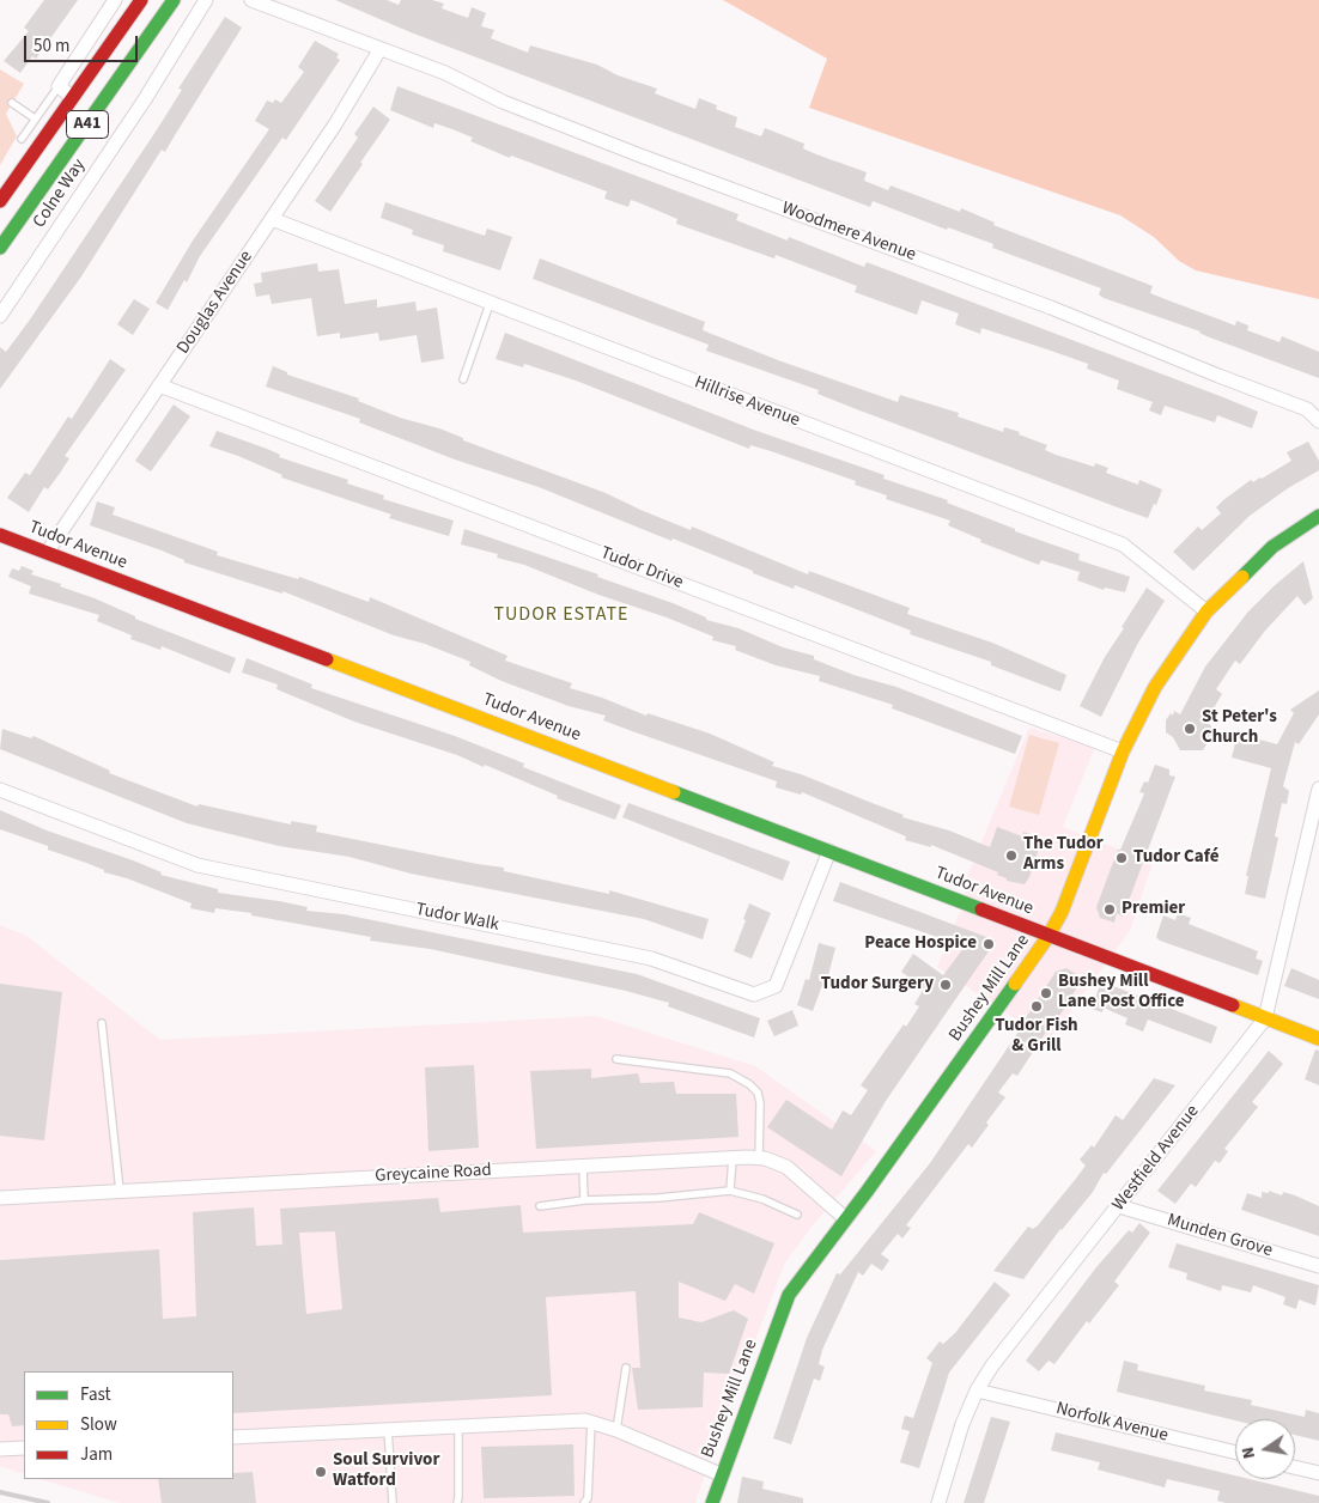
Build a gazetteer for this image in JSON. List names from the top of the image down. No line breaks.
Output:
{"streets":{"main road":["A41","Colne Way","Tudor Avenue","Bushey Mill Lane"],"street":["Woodmere Avenue","Douglas Avenue","Hillrise Avenue","Tudor Drive","Tudor Walk","Westfield Avenue","Greycaine Road","Munden Grove","Norfolk Avenue"]},"crossings":[["Woodmere Avenue","Douglas Avenue"],["Douglas Avenue","Hillrise Avenue"],["Douglas Avenue","Tudor Avenue"],["Douglas Avenue","Tudor Drive"],["Hillrise Avenue","Bushey Mill Lane"],["Tudor Avenue","Tudor Walk"],["Tudor Avenue","Bushey Mill Lane"],["Tudor Avenue","Westfield Avenue"],["Tudor Drive","Bushey Mill Lane"],["Bushey Mill Lane","Greycaine Road"],["Westfield Avenue","Munden Grove"],["Westfield Avenue","Norfolk Avenue"]],"districts":["TUDOR ESTATE"],"places":["St Peter's Church","The Tudor Arms","Tudor Café","Premier","Peace Hospice","Tudor Surgery","Bushey Mill Lane Post Office","Tudor Fish & Grill","Soul Survivor Watford"],"legend":["Fast","Slow","Jam"],"scale_bar":"50 m","north":"left"}
